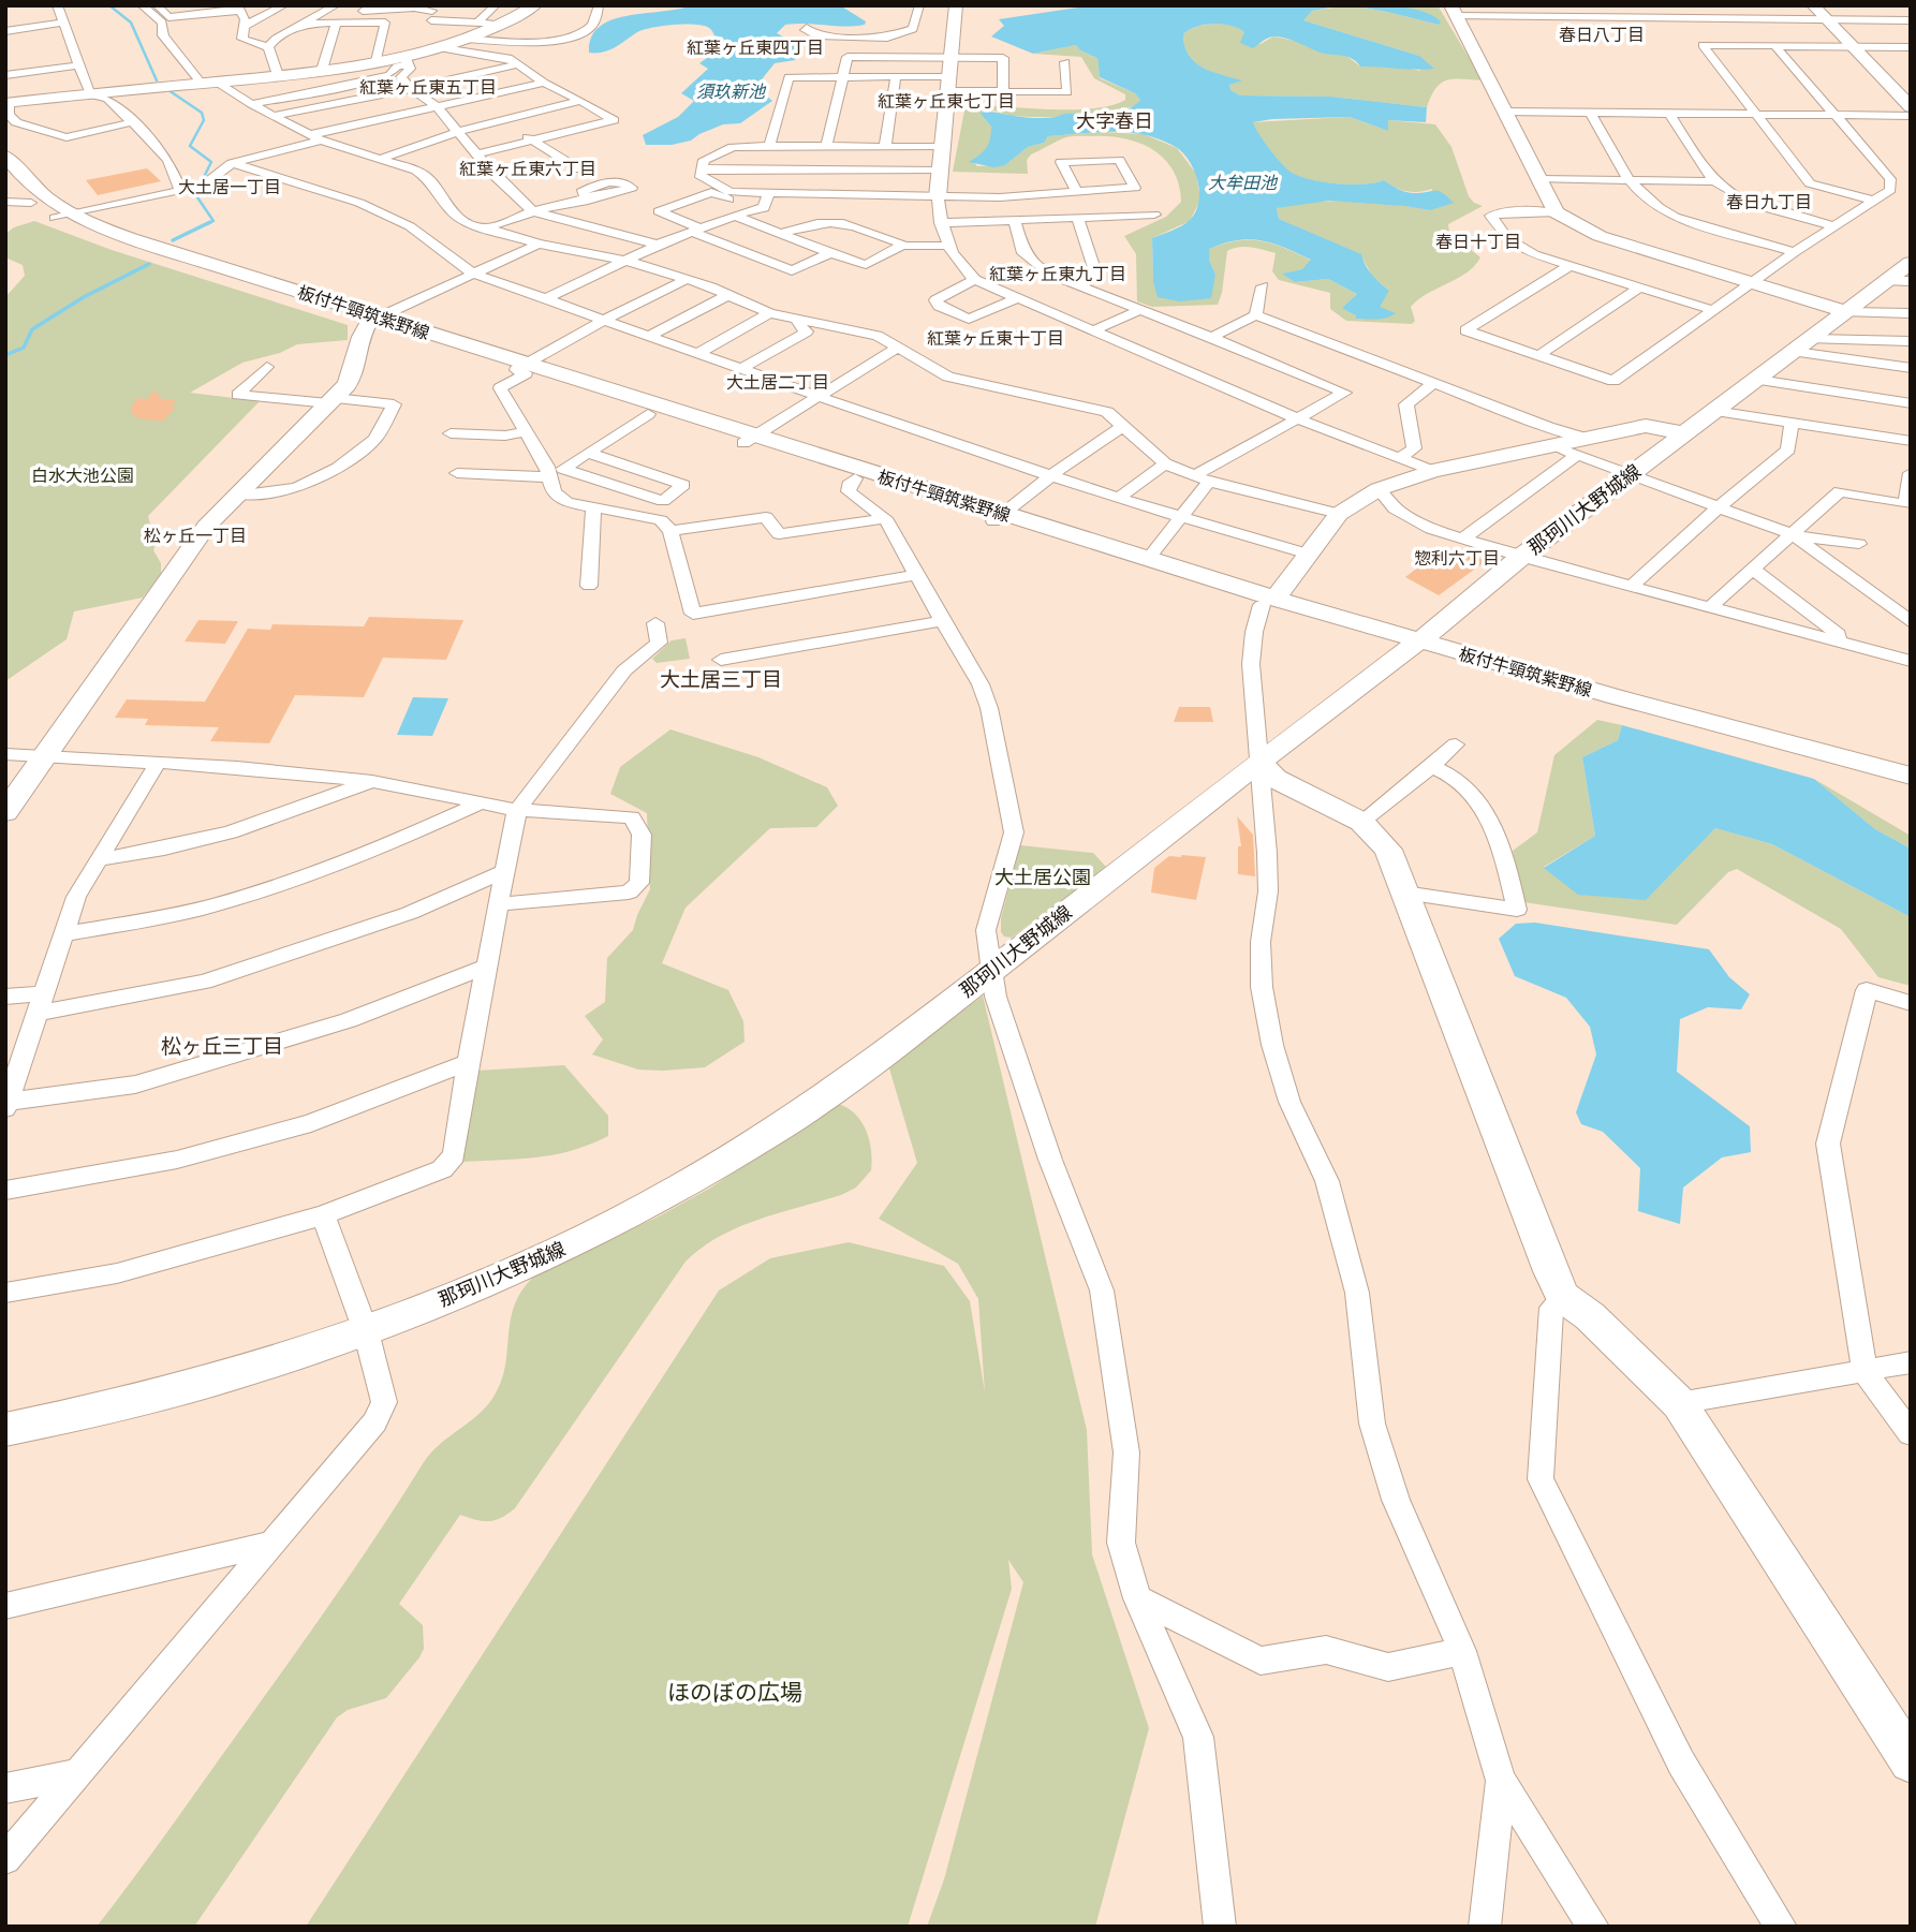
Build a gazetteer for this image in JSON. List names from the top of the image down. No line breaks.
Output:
{"streets":{"main road":["板付牛頸筑紫野線","那珂川大野城線"]},"crossings":[["板付牛頸筑紫野線","那珂川大野城線"]],"districts":["春日八丁目","紅葉ヶ丘東四丁目","紅葉ヶ丘東五丁目","紅葉ヶ丘東七丁目","大字春日","紅葉ヶ丘東六丁目","大土居一丁目","春日九丁目","春日十丁目","紅葉ヶ丘東九丁目","紅葉ヶ丘東十丁目","大土居二丁目","松ヶ丘一丁目","惣利六丁目","大土居三丁目","松ヶ丘三丁目"],"water":["須玖新池","大牟田池"],"parks":["白水大池公園","大土居公園","ほのぼの広場"]}
